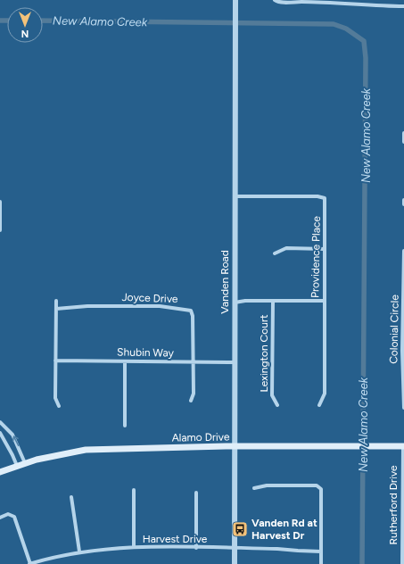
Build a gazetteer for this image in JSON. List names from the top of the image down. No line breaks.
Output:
{"streets":{"main road":["Alamo Drive"],"street":["Providence Place","Vanden Road","Joyce Drive","Colonial Circle","Shubin Way","Lexington Court","Rutherford Drive","Harvest Drive"]},"crossings":[["Providence Place","Vanden Road"],["Vanden Road","Shubin Way"],["Vanden Road","Alamo Drive"],["Vanden Road","Harvest Drive"],["Joyce Drive","Shubin Way"],["Alamo Drive","Rutherford Drive"]],"water":["New Alamo Creek"],"places":{"bus stop":["Vanden Rd at Harvest Dr"]},"north":"bottom"}
